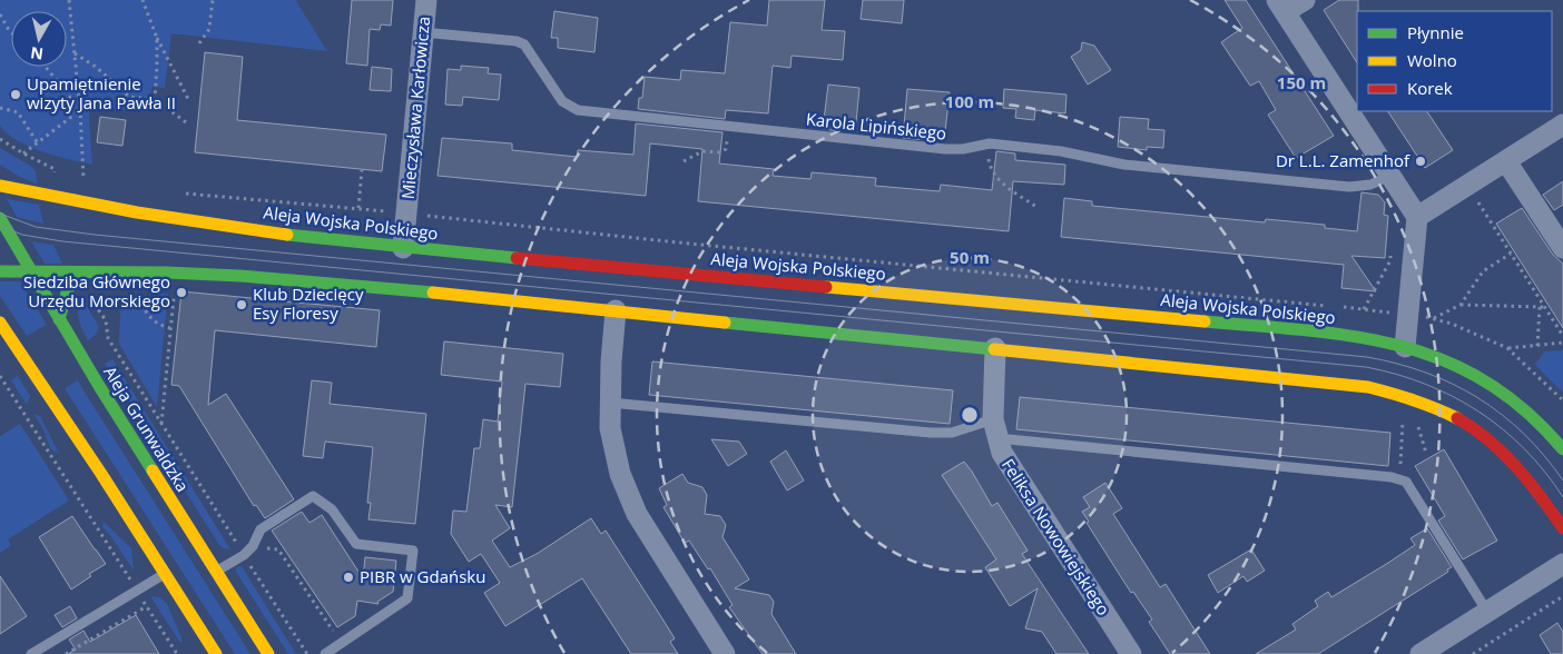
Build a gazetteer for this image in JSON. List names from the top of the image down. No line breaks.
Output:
{"streets":{"street":["Mieczysława Karłowicza","Aleja Wojska Polskiego","Aleja Grunwaldzka","Feliksa Nowowiejskiego"],"lane":["Karola Lipińskiego"]},"crossings":[["Mieczysława Karłowicza","Karola Lipińskiego"],["Mieczysława Karłowicza","Aleja Wojska Polskiego"]],"places":["Upamiętnienie wizyty Jana Pawła II","Dr L.L. Zamenhof","Siedziba Głównego Urzędu Morskiego","Klub Dziecięcy Esy Floresy","PIBR w Gdańsku"],"legend":["Płynnie","Wolno","Korek"],"north":"bottom","rings":["150 m","100 m","50 m"]}
